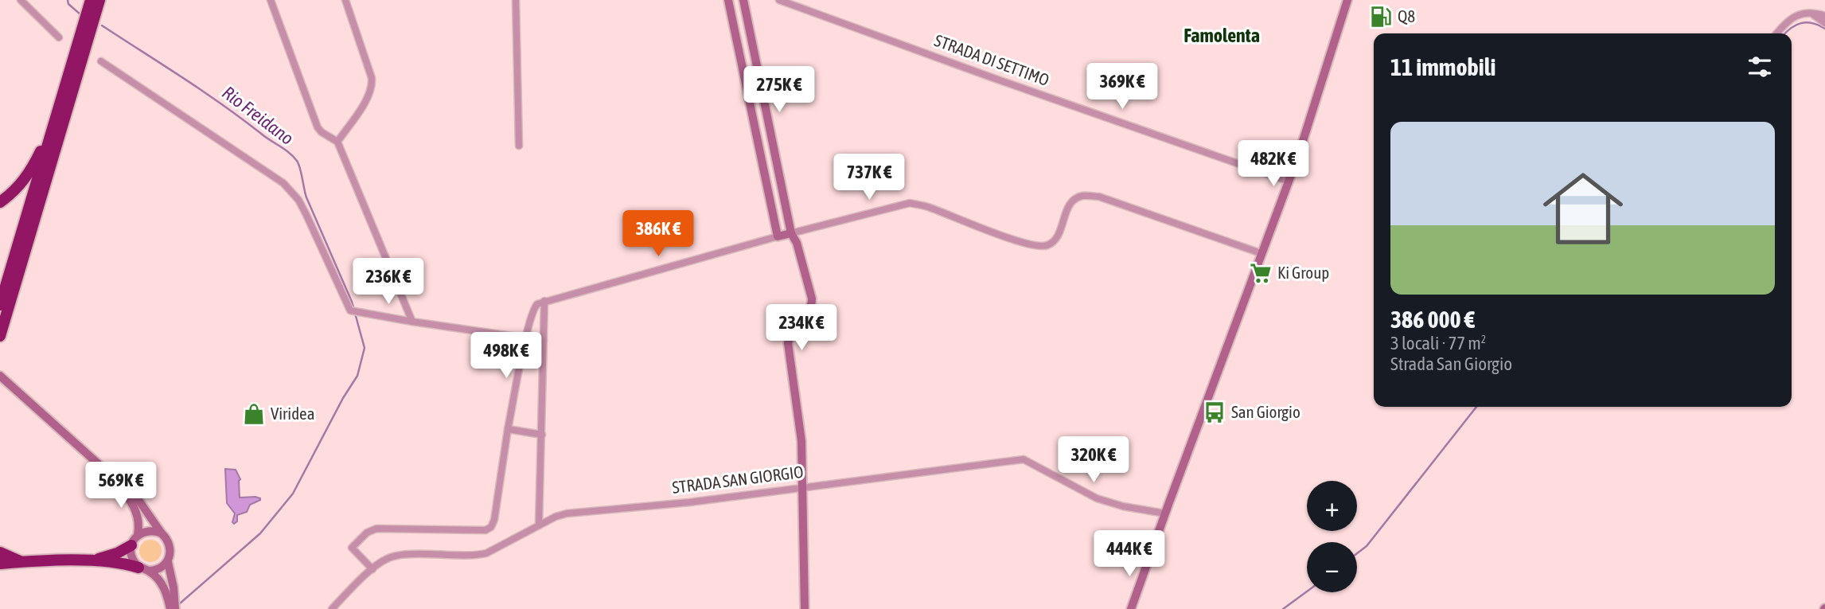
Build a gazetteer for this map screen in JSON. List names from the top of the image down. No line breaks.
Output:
{"streets":{"street":["STRADA DI SETTIMO","STRADA SAN GIORGIO"]},"districts":["Famolenta"],"water":["Rio Freidano"],"places":{"fuel station":["Q8"],"supermarket":["Ki Group"],"bus stop":["San Giorgio"],"shop":["Viridea"]},"page":{"heading":"11 immobili","price":["369K €","275K €","482K €","737K €","386K €","236K €","234K €","498K €","320K €","569K €","444K €"],"list":[{"name":"386 000 €","note":"3 locali · 77 m² · Strada San Giorgio"}],"map_buttons":["+","−"]}}
